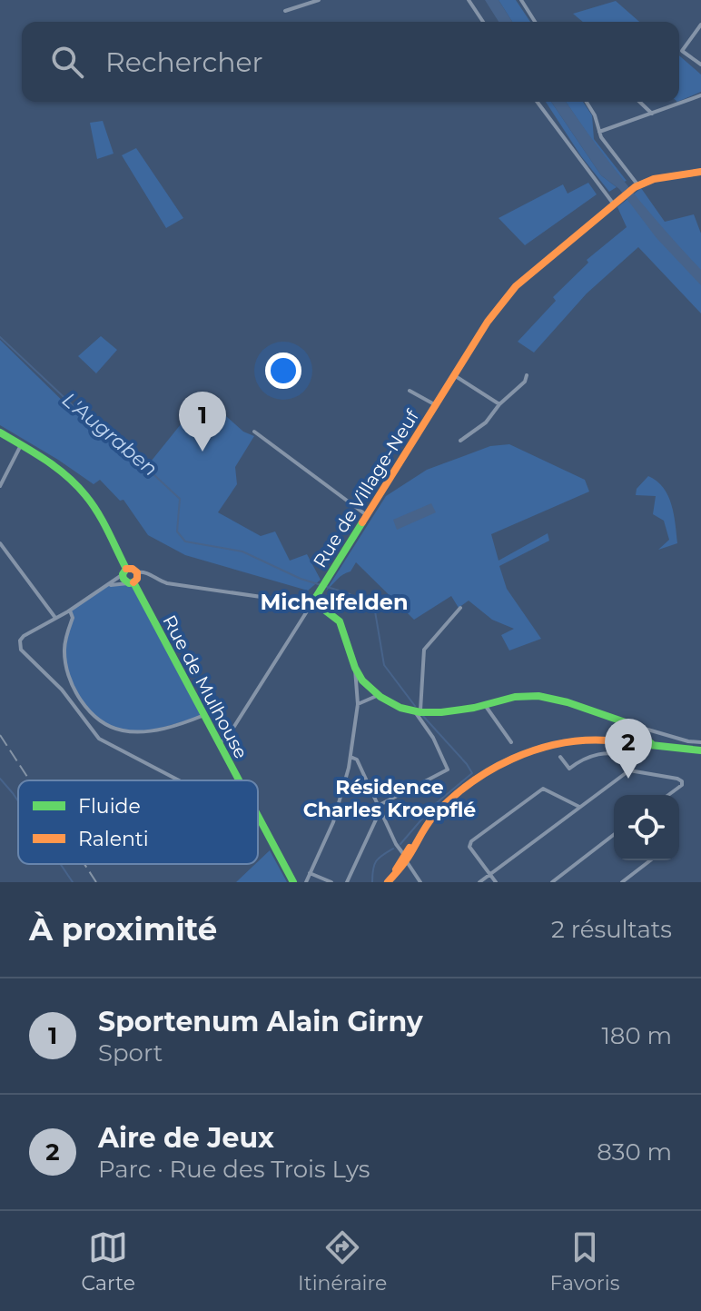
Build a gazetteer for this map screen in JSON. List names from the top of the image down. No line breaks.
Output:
{"streets":{"street":["Rue de Village-Neuf","Rue de Mulhouse"]},"crossings":[["Rue de Village-Neuf","Rue de Mulhouse"]],"districts":["Michelfelden","Résidence Charles Kroepflé"],"water":["L'Augraben"],"legend":["Fluide","Ralenti"],"page":{"search":"Rechercher","pins":["1","2"],"heading":["À proximité","2 résultats"],"list":[{"mark":"1","name":"Sportenum Alain Girny","note":"Sport","value":"180 m"},{"mark":"2","name":"Aire de Jeux","note":"Parc · Rue des Trois Lys","value":"830 m"}],"nav":["Carte","Itinéraire","Favoris"]}}
